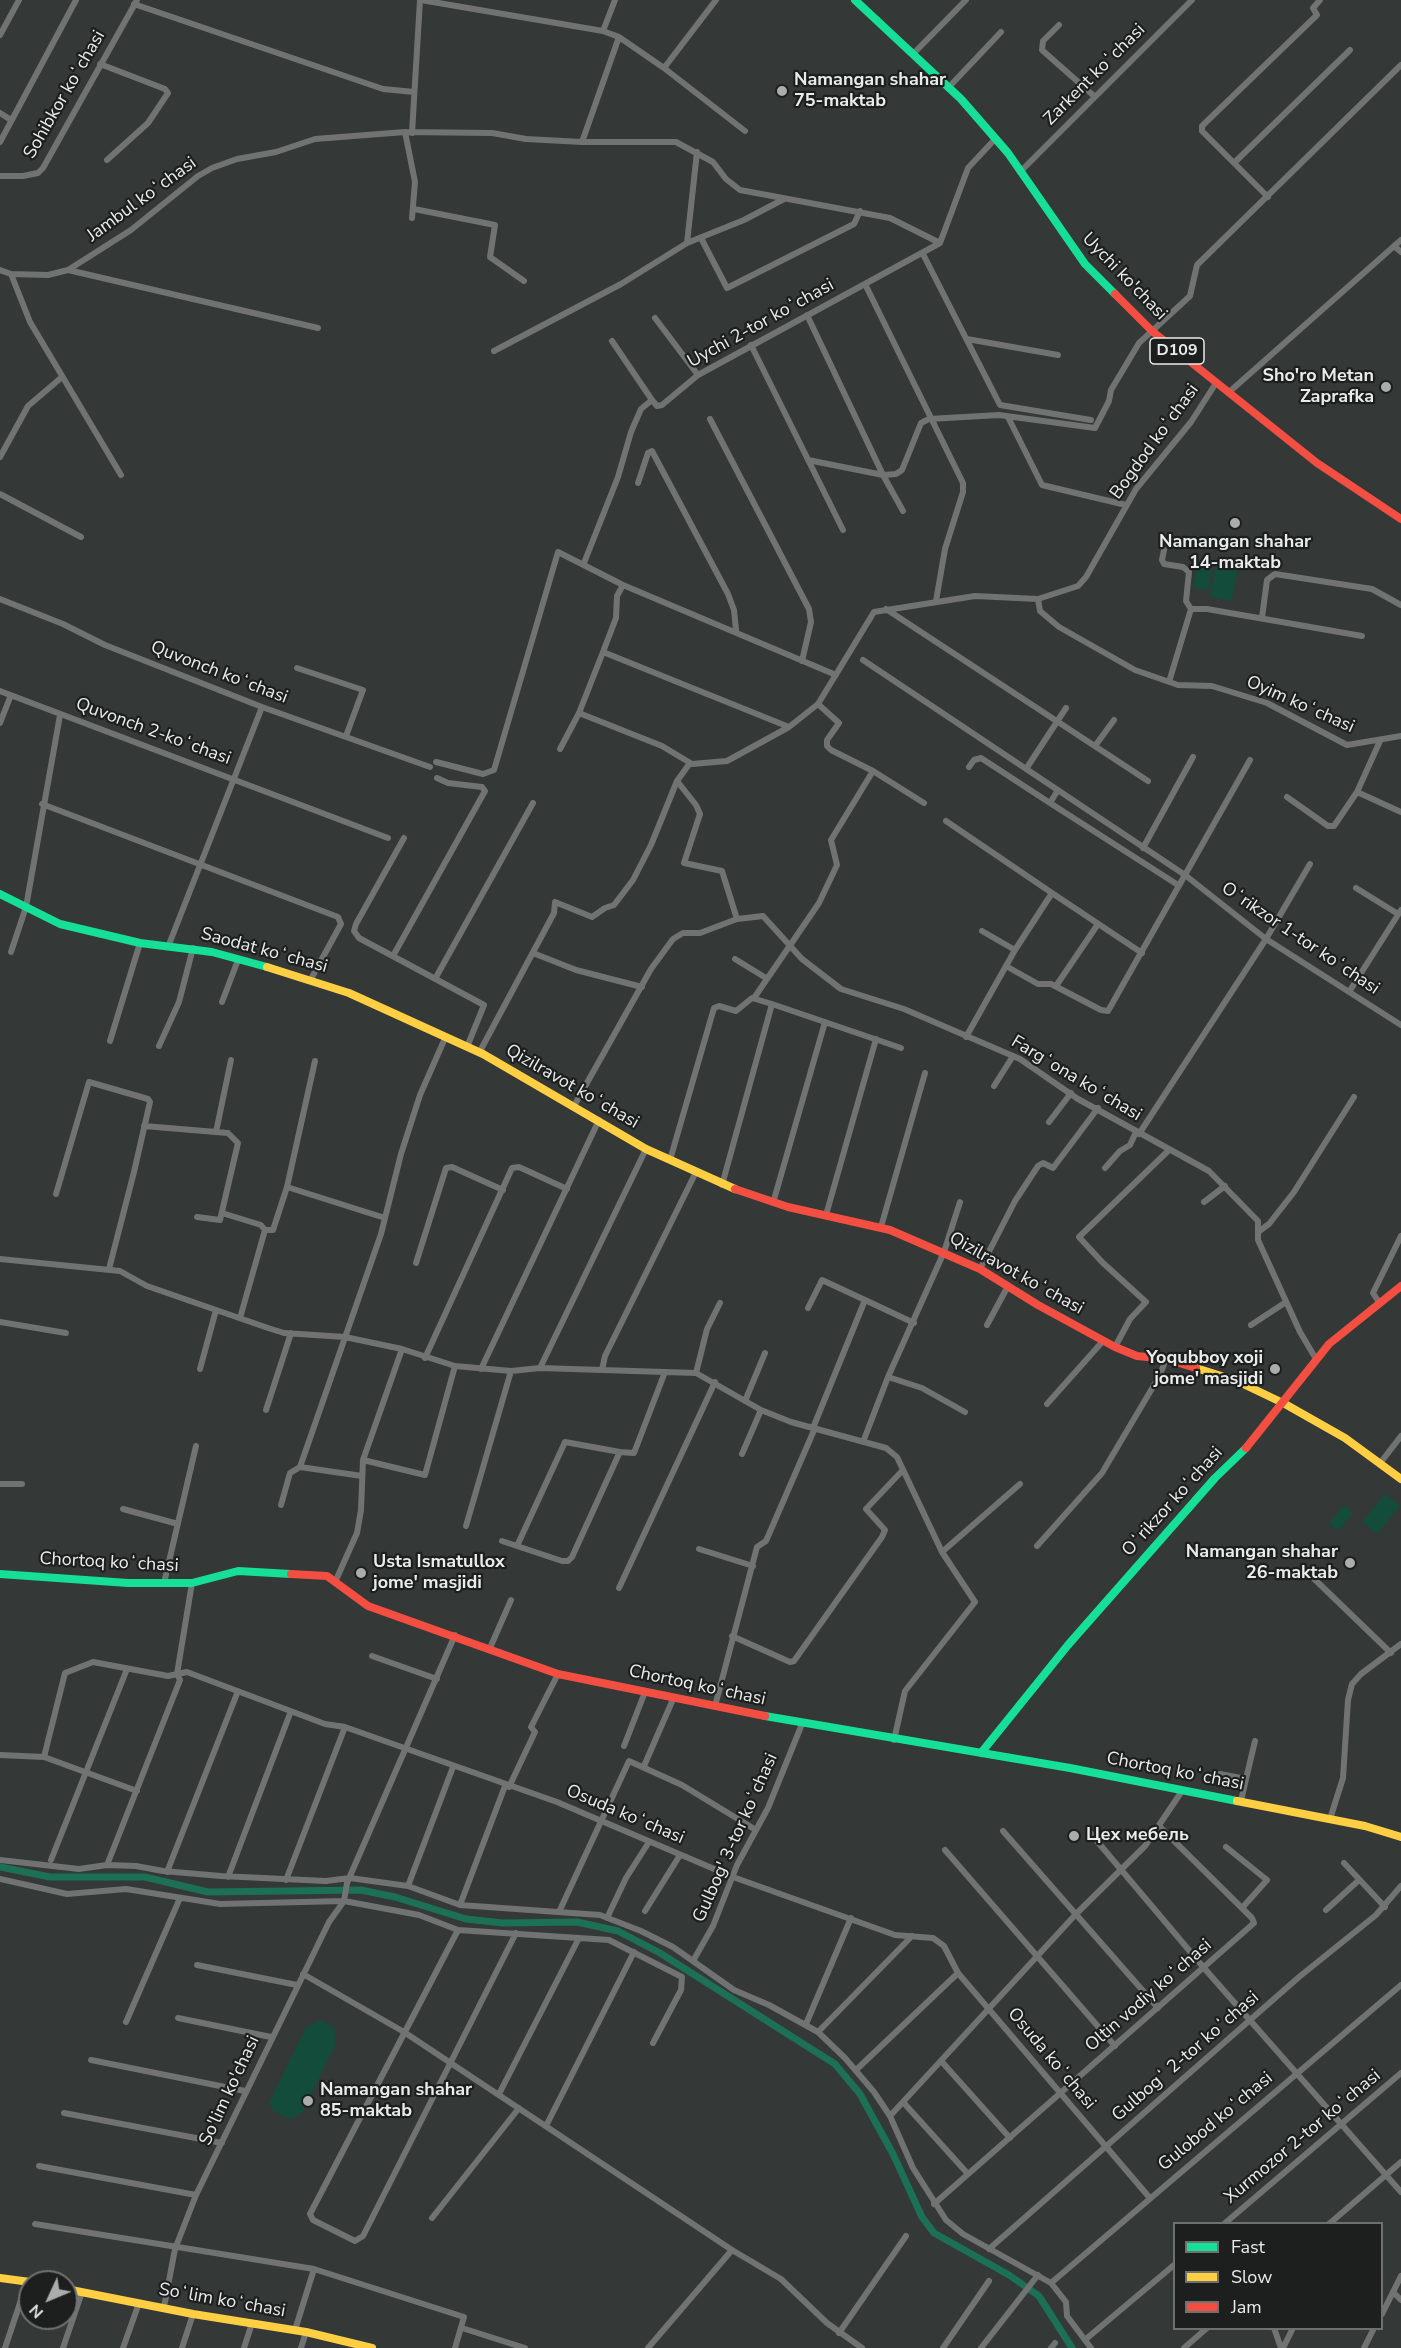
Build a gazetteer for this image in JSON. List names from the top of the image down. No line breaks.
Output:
{"streets":{"main road":["Uychi ko'chasi","D109","Saodat koʻchasi","Qizilravot koʻchasi","Oʻrikzor koʻchasi","Chortoq koʻchasi","Soʻlim koʻchasi"],"street":["Zarkent koʻchasi","Sohibkor koʻchasi","Jambul koʻchasi","Uychi 2-tor koʻchasi","Bogdod koʻchasi","Quvonch koʻchasi","Oyim koʻchasi","Quvonch 2-koʻchasi","Oʻrikzor 1-tor koʻchasi","Fargʻona koʻchasi","Osuda koʻchasi","Gulbog' 3-tor koʻchasi","Oltin vodiy koʻchasi","Gulbogʻ 2-tor koʻchasi","So'lim ko'chasi","Gulobod koʻchasi","Xurmozor 2-tor koʻchasi"]},"crossings":[["Zarkent koʻchasi","Uychi ko'chasi"],["Jambul koʻchasi","Uychi 2-tor koʻchasi"],["Uychi ko'chasi","D109"],["Uychi ko'chasi","Bogdod koʻchasi"],["Bogdod koʻchasi","Oyim koʻchasi"],["Quvonch koʻchasi","Quvonch 2-koʻchasi"],["Quvonch 2-koʻchasi","Saodat koʻchasi"],["Saodat koʻchasi","Qizilravot koʻchasi"],["Fargʻona koʻchasi","Oʻrikzor koʻchasi"],["Qizilravot koʻchasi","Oʻrikzor koʻchasi"],["Oʻrikzor koʻchasi","Chortoq koʻchasi"],["Chortoq koʻchasi","Gulbog' 3-tor koʻchasi"],["Osuda koʻchasi","Gulbog' 3-tor koʻchasi"],["Osuda koʻchasi","Oltin vodiy koʻchasi"],["Osuda koʻchasi","Gulbogʻ 2-tor koʻchasi"],["Osuda koʻchasi","Gulobod koʻchasi"],["So'lim ko'chasi","Soʻlim koʻchasi"]],"places":["Namangan shahar 75-maktab","Sho'ro Metan Zaprafka","Namangan shahar 14-maktab","Yoqubboy xoji jome' masjidi","Namangan shahar 26-maktab","Usta Ismatullox jome' masjidi","Цех мебель","Namangan shahar 85-maktab"],"legend":["Fast","Slow","Jam"],"north":"bottom left"}
